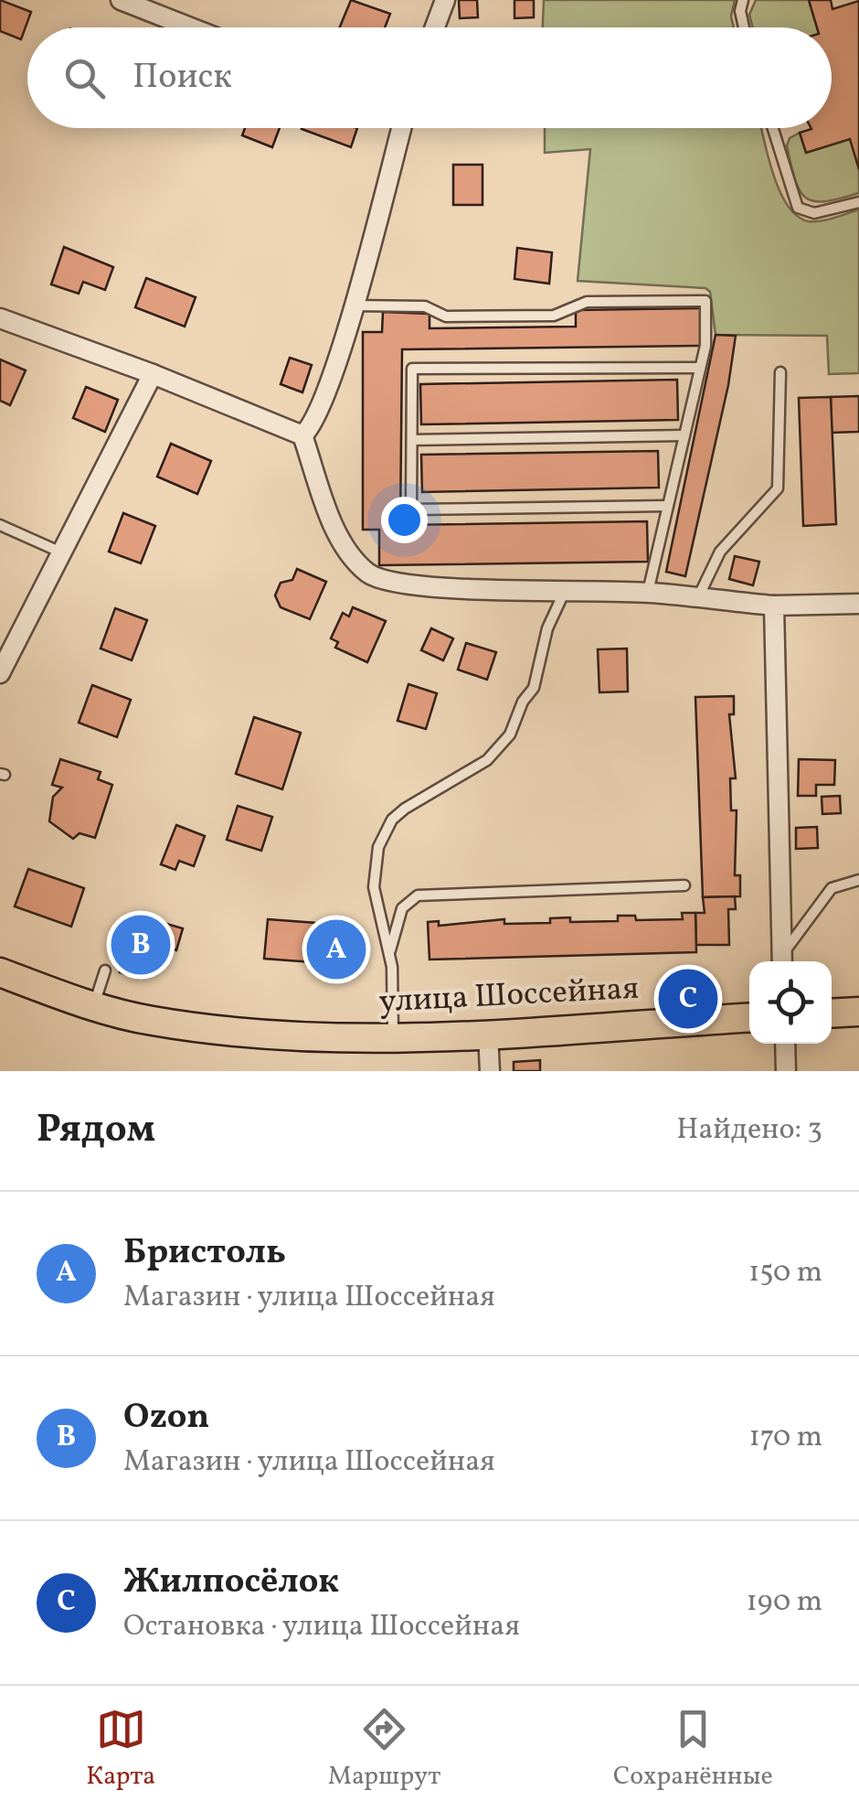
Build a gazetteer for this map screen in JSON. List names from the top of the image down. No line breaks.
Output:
{"streets":{"main road":["улица Шоссейная"]},"page":{"search":"Поиск","pins":["B","A","C"],"heading":["Рядом","Найдено: 3"],"list":[{"mark":"A","name":"Бристоль","note":"Магазин · улица Шоссейная","value":"150 m"},{"mark":"B","name":"Ozon","note":"Магазин · улица Шоссейная","value":"170 m"},{"mark":"C","name":"Жилпосёлок","note":"Остановка · улица Шоссейная","value":"190 m"}],"nav":["Карта","Маршрут","Сохранённые"]}}
